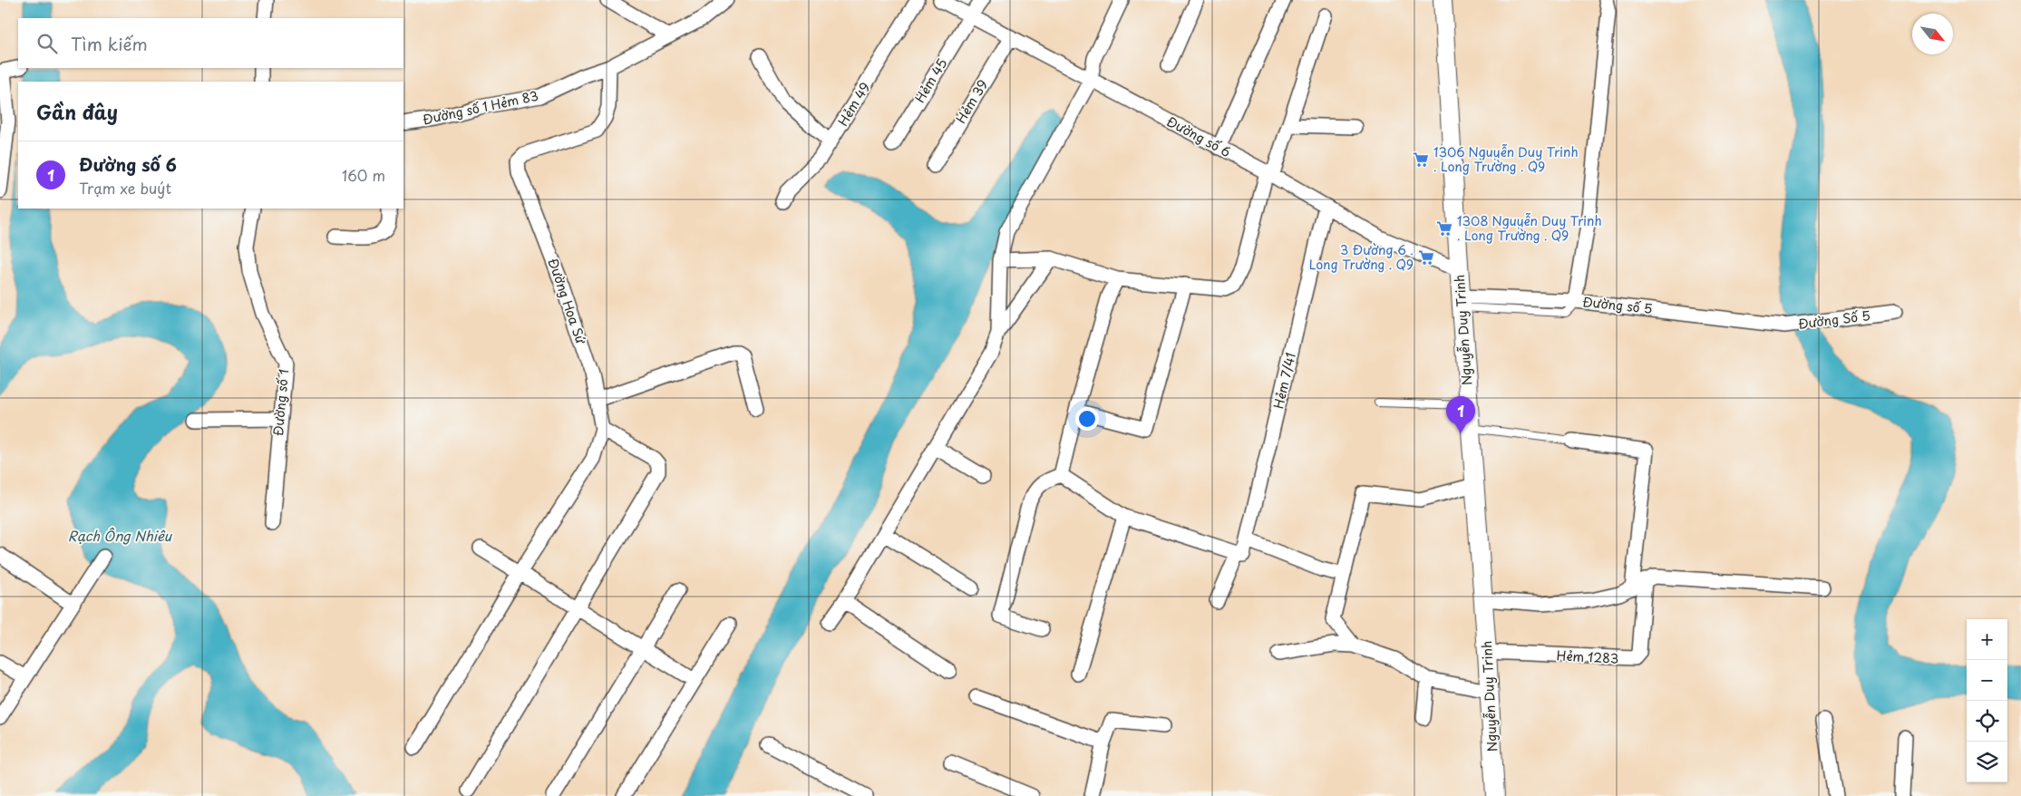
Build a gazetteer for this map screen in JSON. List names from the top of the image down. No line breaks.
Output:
{"streets":{"main road":["Nguyễn Duy Trinh"],"street":["Hẻm 45","Hẻm 39","Hẻm 49","Đường số 1 Hẻm 83","Đường số 6","Đường Hoa Sứ","Đường số 5","Đường Số 5","Hẻm 7/41","Đường số 1","Hẻm 1283"]},"crossings":[["Hẻm 45","Đường số 6"],["Hẻm 39","Đường số 6"],["Đường số 1 Hẻm 83","Đường Hoa Sứ"],["Đường số 6","Nguyễn Duy Trinh"],["Đường số 6","Hẻm 7/41"],["Đường số 5","Đường Số 5"],["Đường số 5","Nguyễn Duy Trinh"],["Nguyễn Duy Trinh","Hẻm 1283"]],"water":["Rạch Ông Nhiêu"],"places":{"supermarket":["1306 Nguyễn Duy Trinh . Long Trường . Q9","1308 Nguyễn Duy Trinh . Long Trường . Q9","3 Đường 6 . Long Trường . Q9"]},"north":"bottom right","page":{"search":"Tìm kiếm","heading":"Gần đây","list":[{"mark":"1","name":"Đường số 6","note":"Trạm xe buýt","value":"160 m"}],"pins":"1","map_buttons":["+","−"]}}
